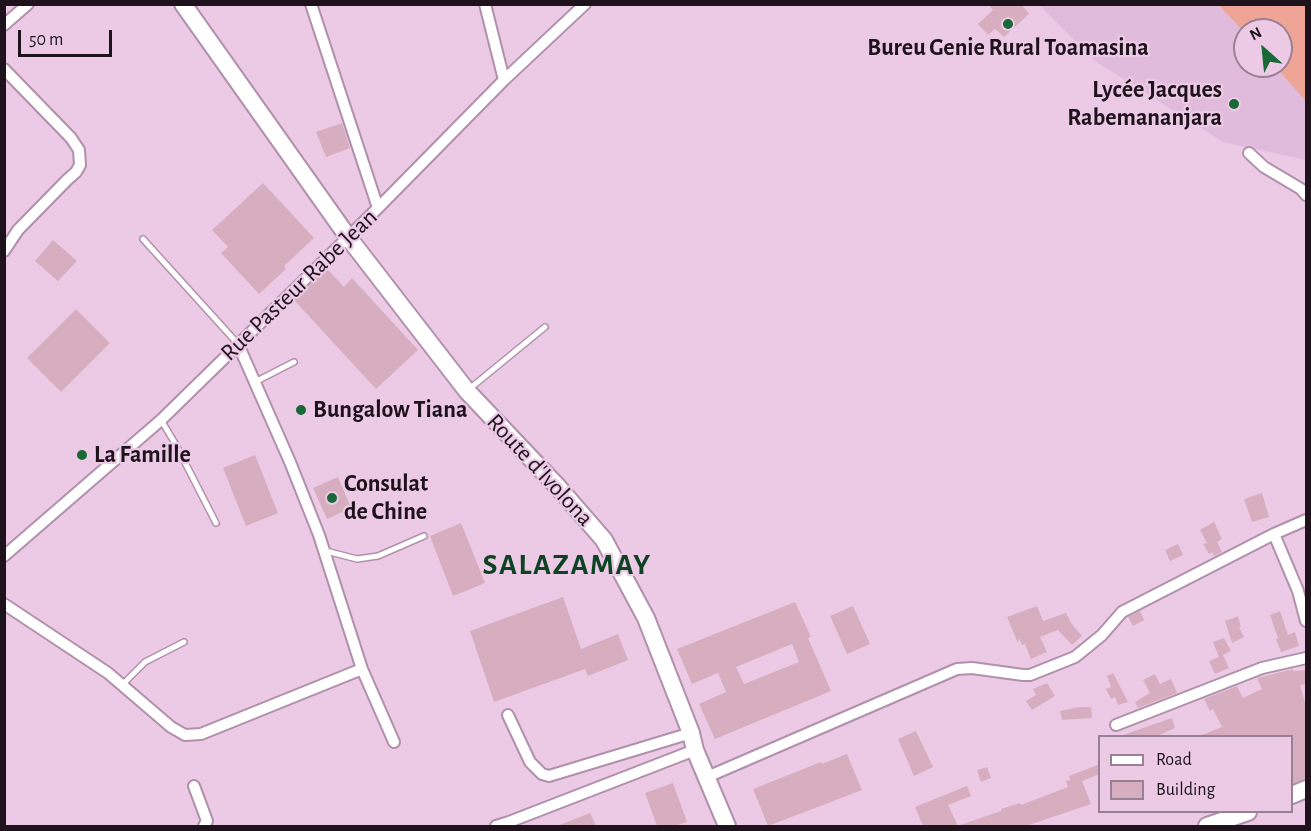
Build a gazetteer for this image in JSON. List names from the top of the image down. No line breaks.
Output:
{"streets":{"main road":["Route d'Ivolona"],"street":["Rue Pasteur Rabe Jean"]},"crossings":[["Rue Pasteur Rabe Jean","Route d'Ivolona"]],"districts":["SALAZAMAY"],"places":["Bureu Genie Rural Toamasina","Lycée Jacques Rabemananjara","Bungalow Tiana","La Famille","Consulat de Chine"],"legend":["Road","Building"],"scale_bar":"50 m","north":"top left"}
